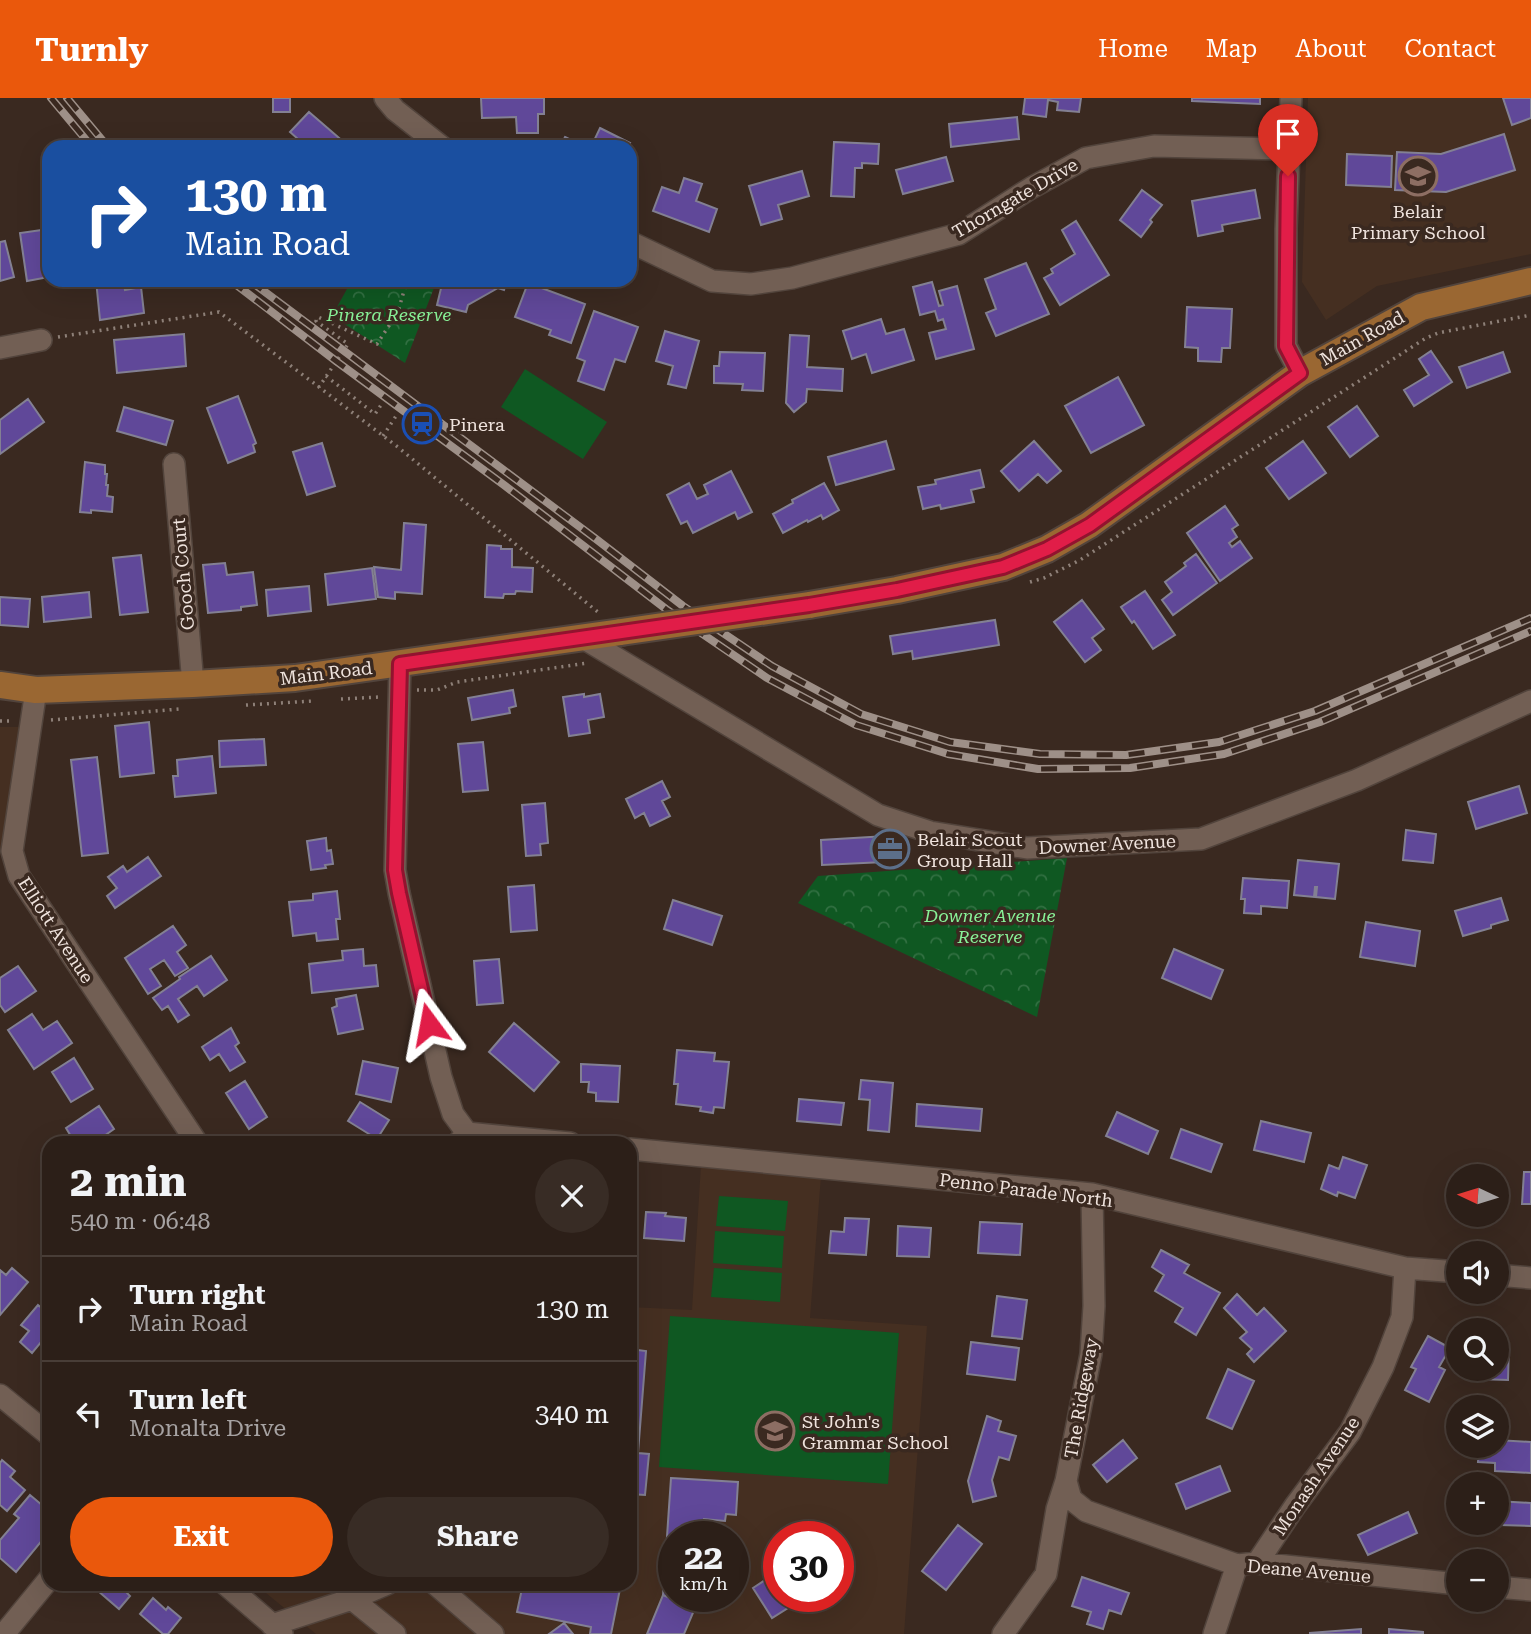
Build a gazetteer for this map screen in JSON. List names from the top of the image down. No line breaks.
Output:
{"streets":{"main road":["Main Road"],"street":["Thorngate Drive","Gooch Court","Downer Avenue","Elliott Avenue","Penno Parade North","The Ridgeway","Monash Avenue","Deane Avenue"]},"crossings":[["Main Road","Gooch Court"],["Main Road","Downer Avenue"],["Main Road","Elliott Avenue"],["Penno Parade North","The Ridgeway"],["Penno Parade North","Monash Avenue"],["The Ridgeway","Deane Avenue"],["Monash Avenue","Deane Avenue"]],"parks":["Pinera Reserve","Downer Avenue Reserve"],"places":{"school or university":["Belair Primary School","St John's Grammar School"],"station":["Pinera"],"office":["Belair Scout Group Hall"]},"north":"left","page":{"header":"Turnly","nav":["Home","Map","About","Contact"],"turn":["130 m","Main Road"],"heading":["2 min","540 m · 06:48"],"map_buttons":["+","−"],"list":[{"name":"Turn right","note":"Main Road","value":"130 m"},{"name":"Turn left","note":"Monalta Drive","value":"340 m"}],"buttons":["Exit","Share"],"speed":"22 km/h","limit":"30"}}
